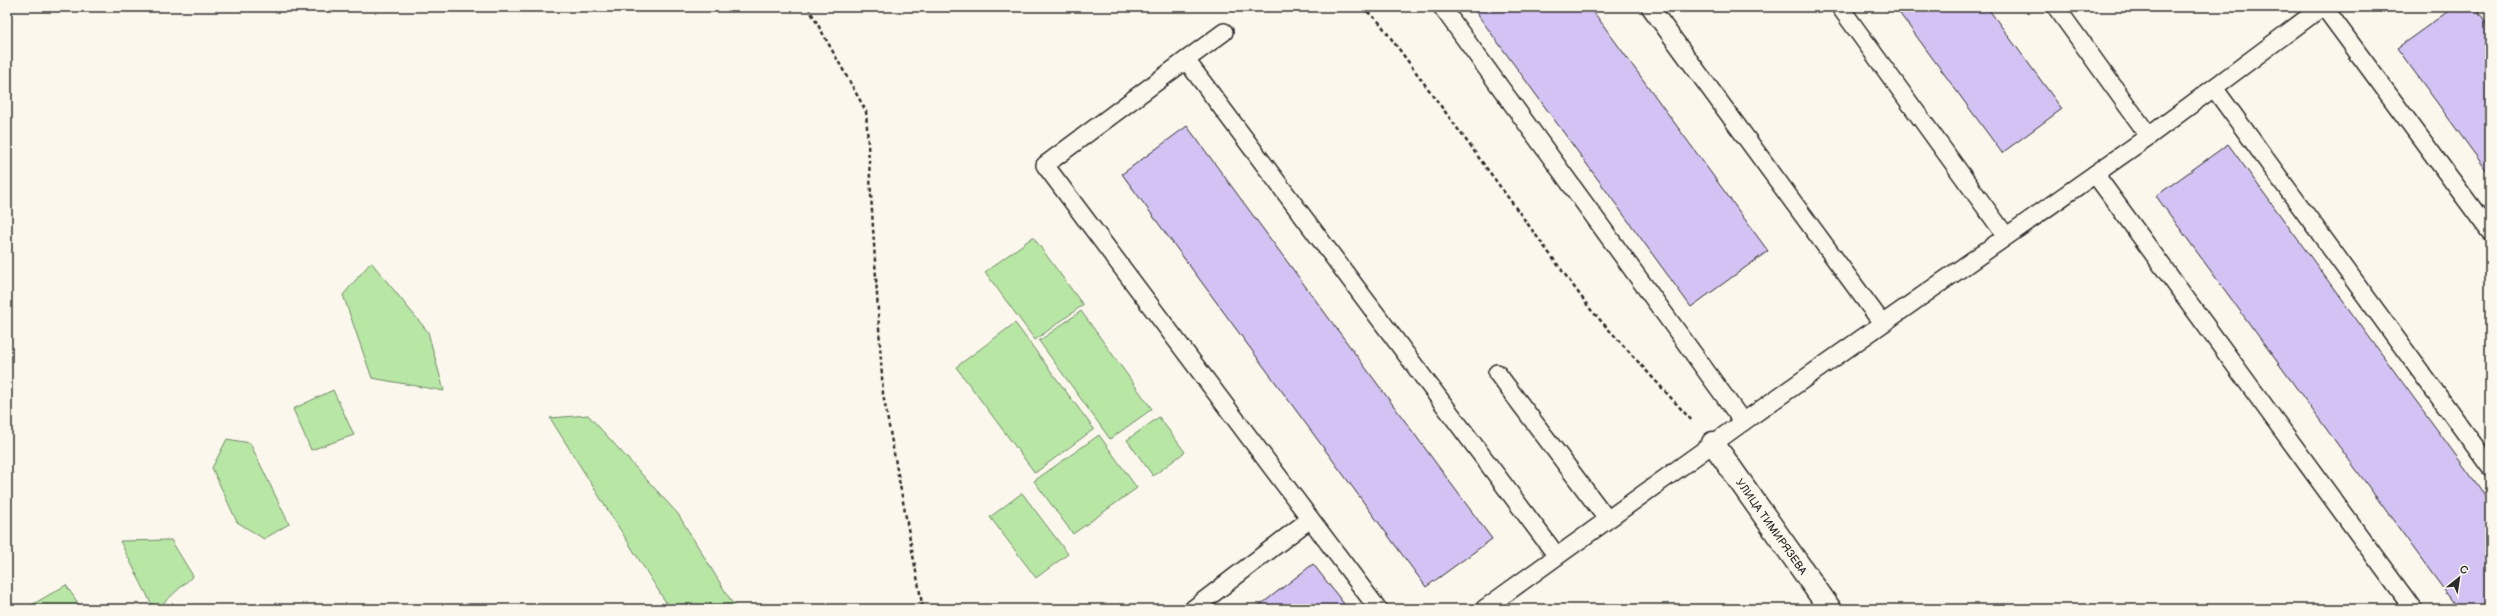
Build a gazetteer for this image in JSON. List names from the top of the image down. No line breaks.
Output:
{"streets":{"street":["УЛИЦА ТИМИРЯЗЕВА"]},"north":"top right"}
